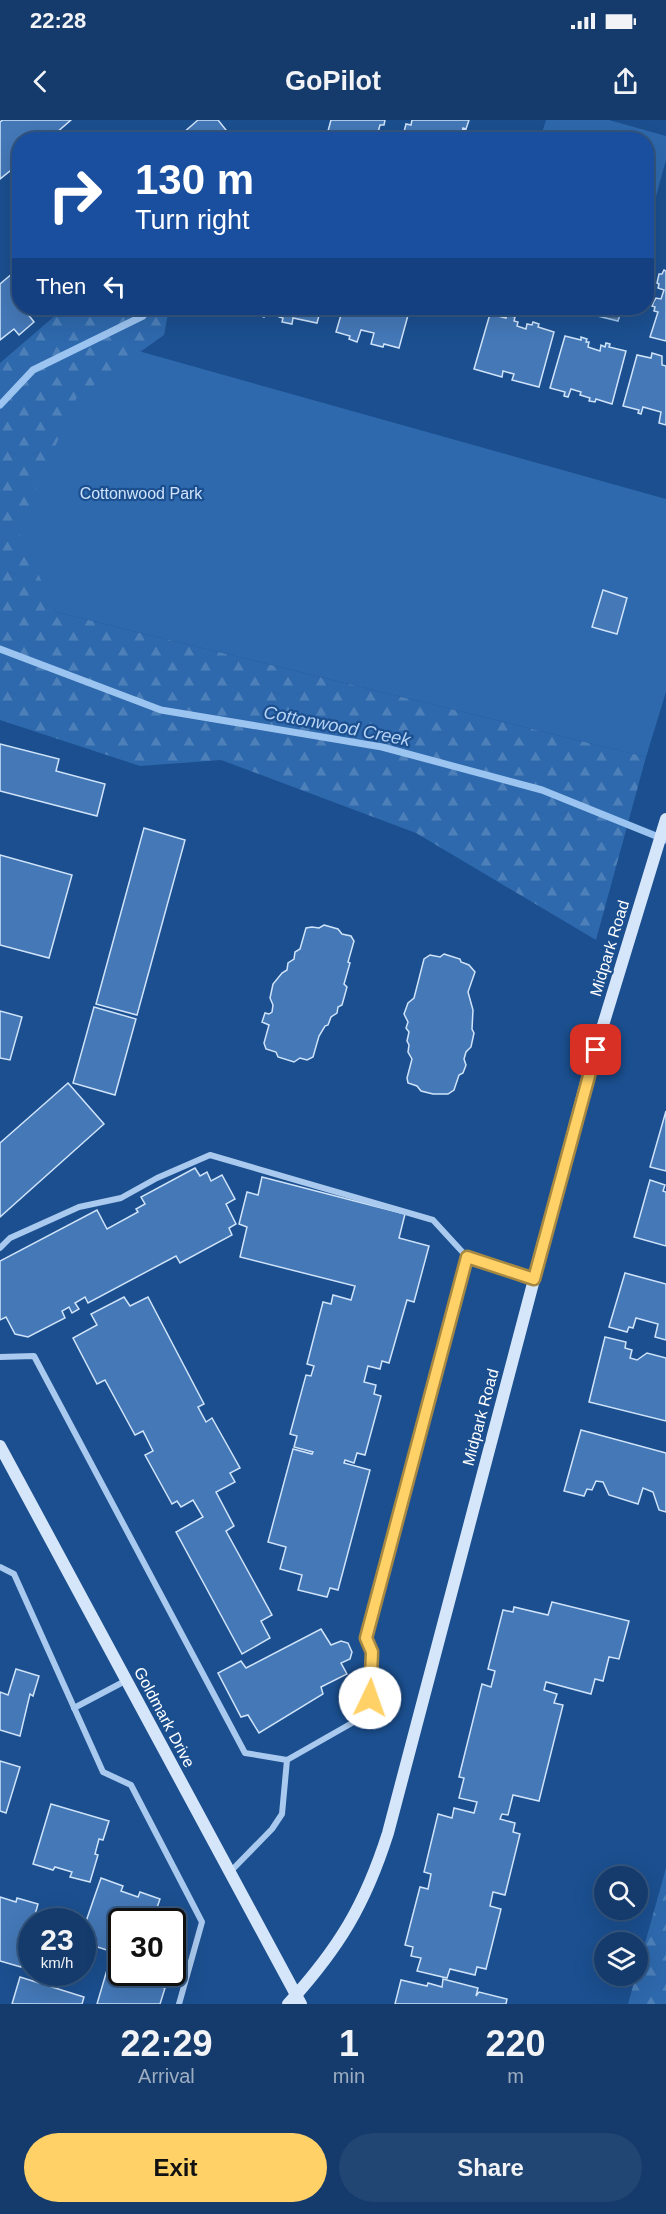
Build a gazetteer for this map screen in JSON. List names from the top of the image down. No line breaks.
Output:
{"streets":{"street":["Midpark Road","Goldmark Drive"]},"crossings":[["Midpark Road","Goldmark Drive"]],"water":["Cottonwood Creek"],"parks":["Cottonwood Park"],"page":{"status":"22:28","header":"GoPilot","turn":["130 m","Turn right"],"then":"Then","speed":"23 km/h","limit":"30","eta":["22:29","Arrival","1","min","220","m"],"buttons":["Exit","Share"]}}
